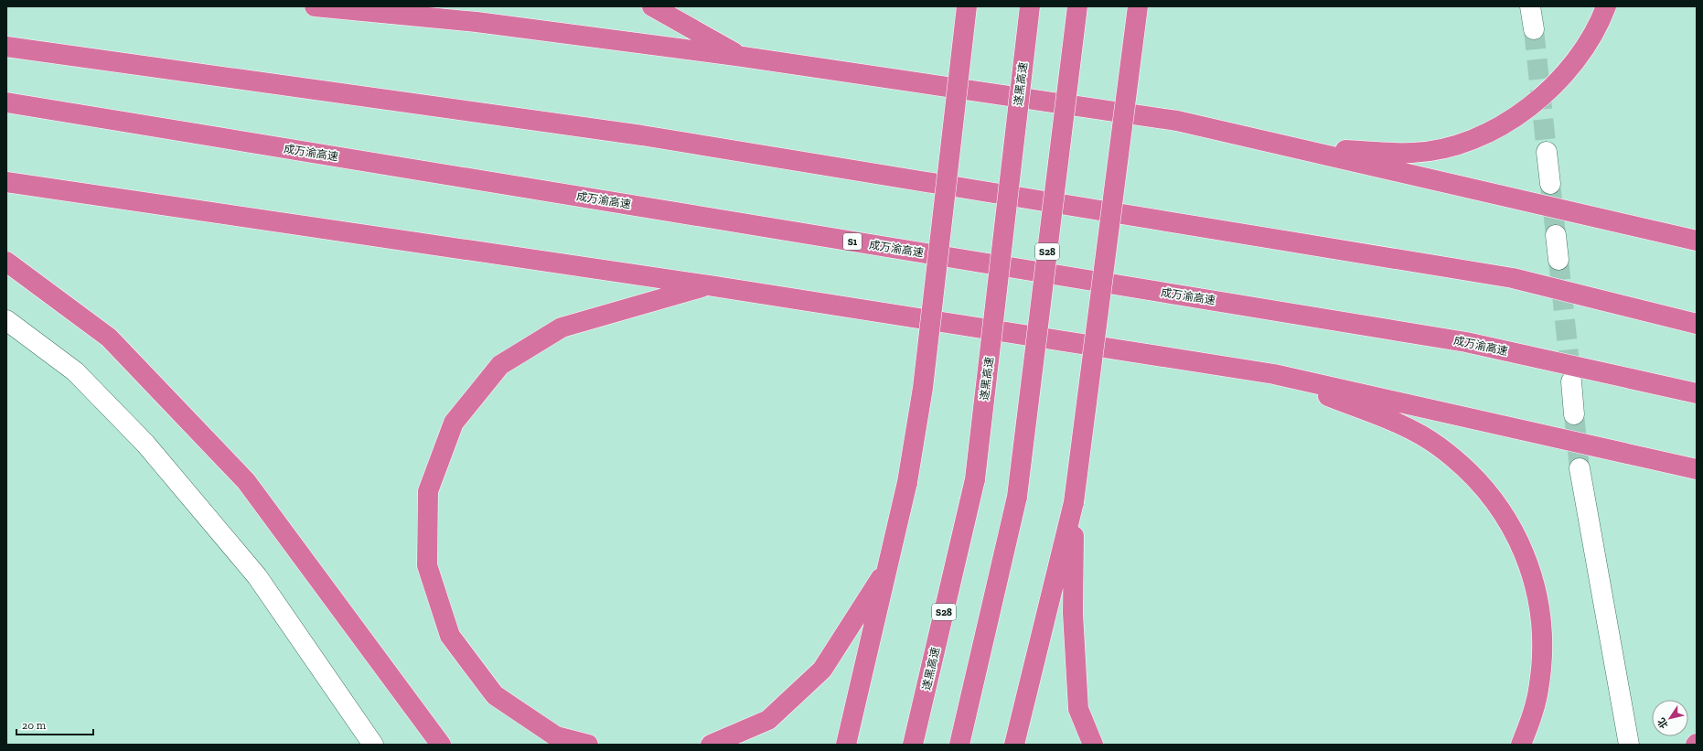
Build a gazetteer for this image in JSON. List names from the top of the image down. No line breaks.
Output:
{"streets":{"highway":["遂黑高速","成万渝高速","S1","S28"]},"scale_bar":"20 m","north":"bottom left"}
